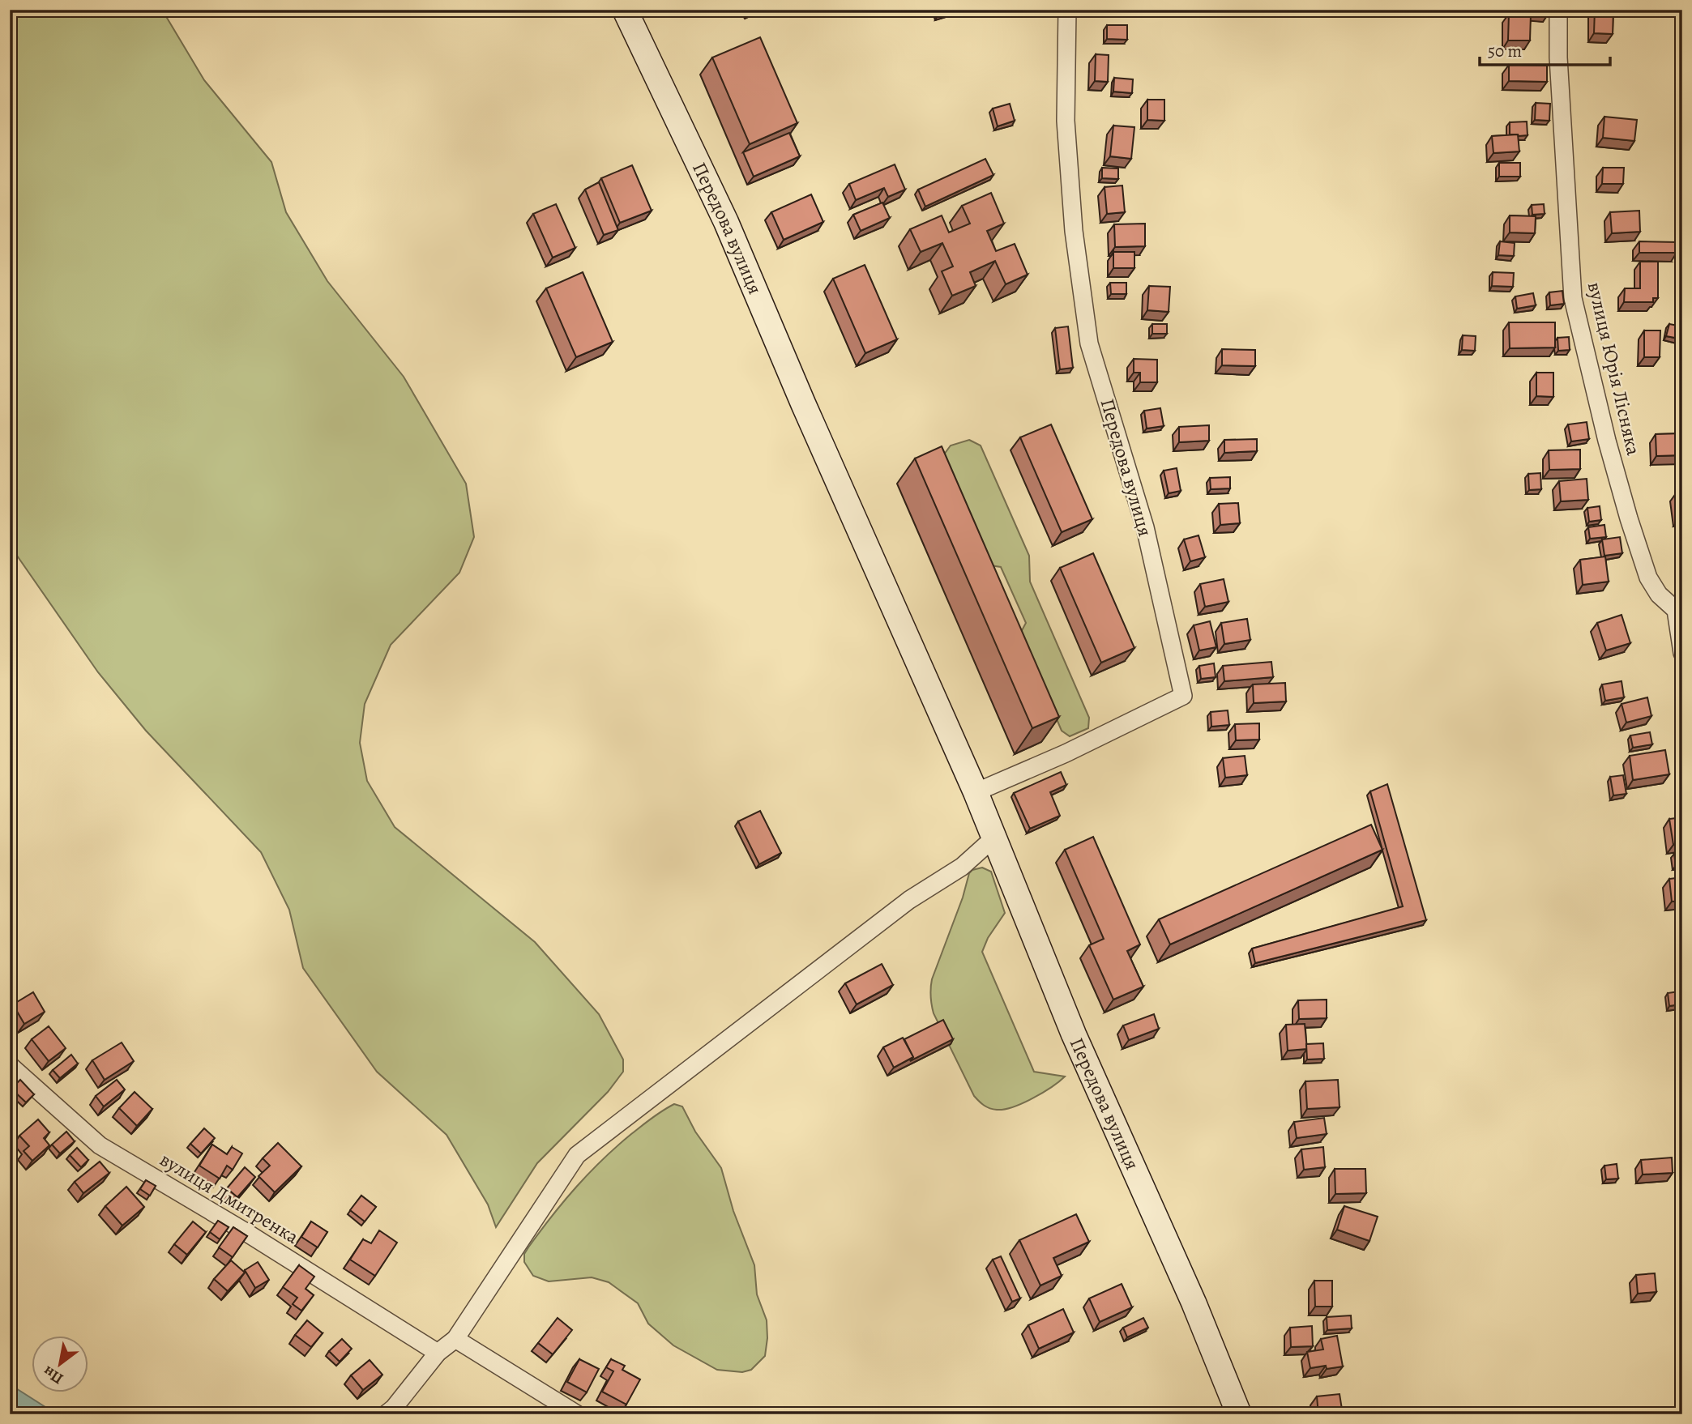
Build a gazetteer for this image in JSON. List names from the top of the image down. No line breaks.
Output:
{"streets":{"street":["Передова вулиця","вулиця Юрія Лісняка","вулиця Дмитренка"]},"scale_bar":"50 m","north":"bottom left"}
